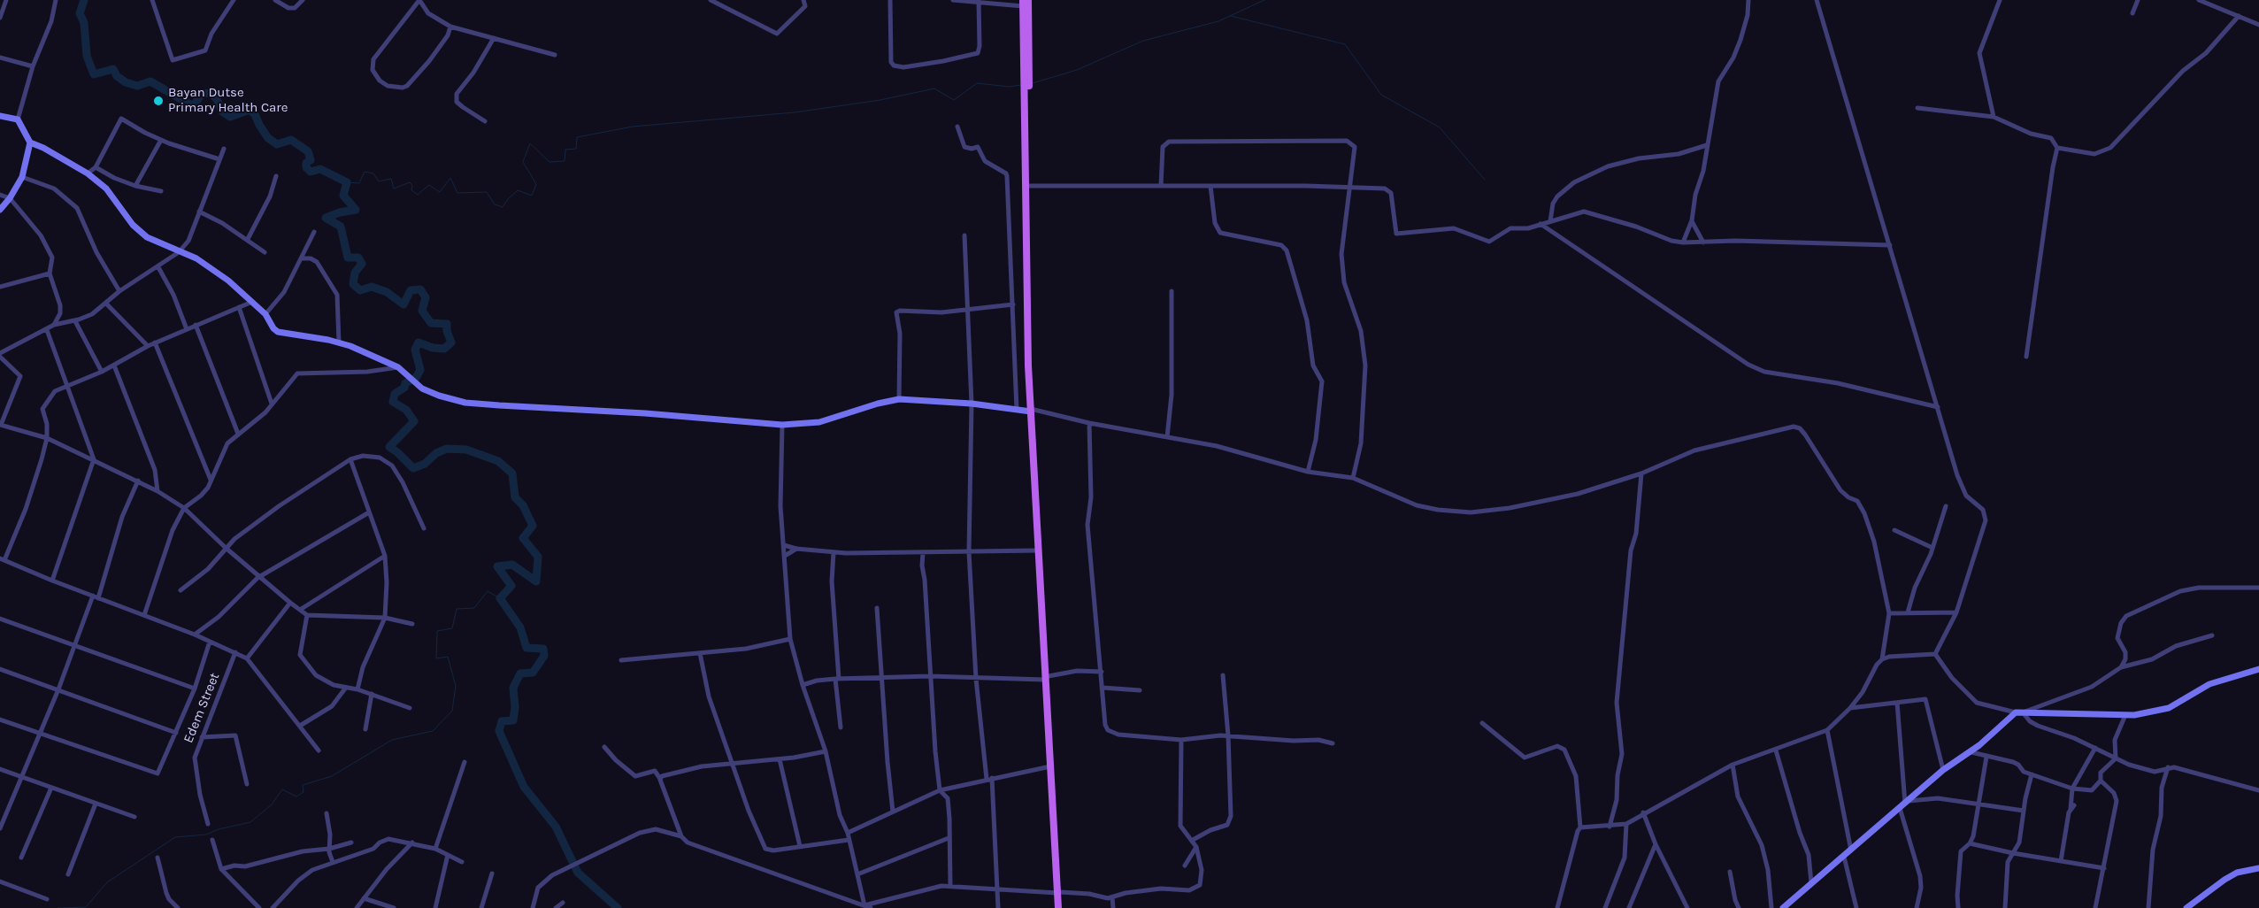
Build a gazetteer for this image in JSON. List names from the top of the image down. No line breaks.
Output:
{"streets":{"street":["Edem Street"]},"places":["Bayan Dutse Primary Health Care"]}
